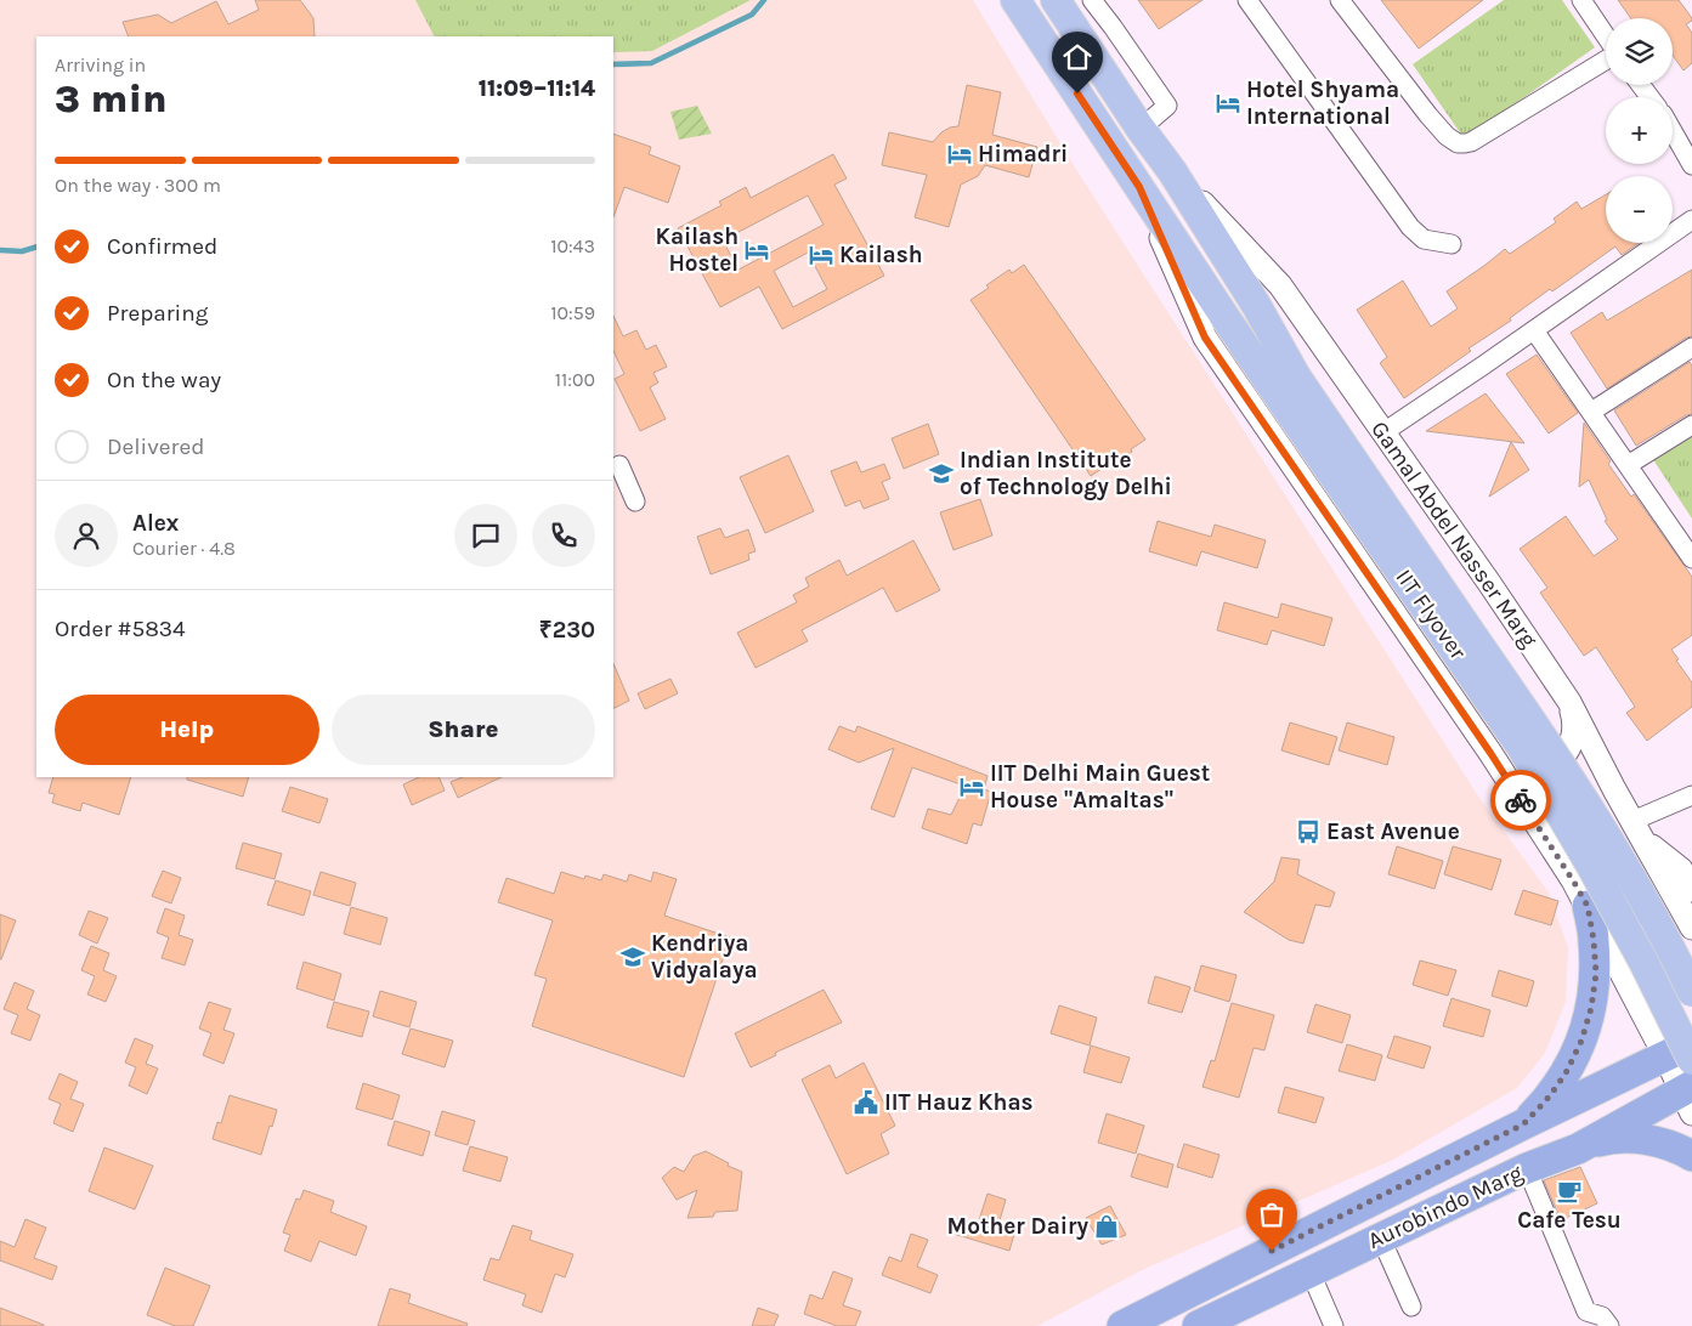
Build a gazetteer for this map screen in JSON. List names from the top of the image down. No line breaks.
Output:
{"streets":{"highway":["Aurobindo Marg"],"main road":["IIT Flyover"],"street":["Gamal Abdel Nasser Marg"]},"crossings":[["Gamal Abdel Nasser Marg","IIT Flyover"],["IIT Flyover","Aurobindo Marg"]],"places":{"hotel":["Hotel Shyama International","Himadri","Kailash Hostel","Kailash","IIT Delhi Main Guest House \"Amaltas\""],"school or university":["Indian Institute of Technology Delhi","Kendriya Vidyalaya"],"bus stop":["East Avenue"],"public building":["IIT Hauz Khas"],"cafe":["Cafe Tesu"],"shop":["Mother Dairy"]},"page":{"map_buttons":["+","−"],"heading":["3 min","Arriving in","11:09–11:14"],"panel":["Alex","Courier · 4.8","Order #5834","₹230"],"bar":"On the way · 300 m","list":[["Confirmed","10:43"],["Preparing","10:59"],["On the way","11:00"],"Delivered"],"buttons":["Help","Share"]}}
